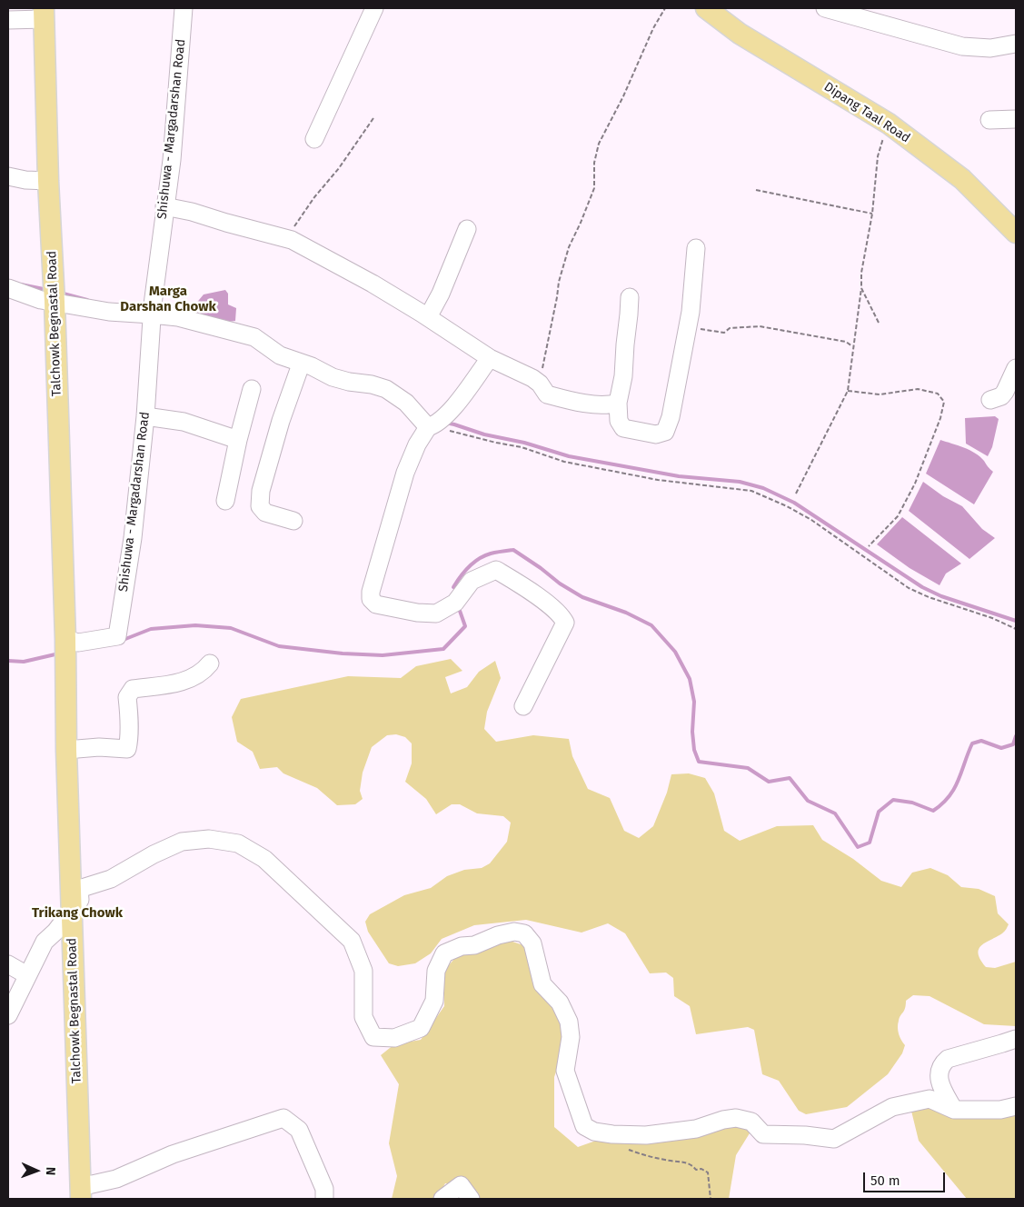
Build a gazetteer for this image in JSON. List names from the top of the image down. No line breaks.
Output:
{"streets":{"main road":["Dipang Taal Road","Talchowk Begnastal Road"],"street":["Shishuwa - Margadarshan Road"]},"crossings":[["Shishuwa - Margadarshan Road","Talchowk Begnastal Road"]],"districts":["Marga Darshan Chowk","Trikang Chowk"],"scale_bar":"50 m","north":"right"}
